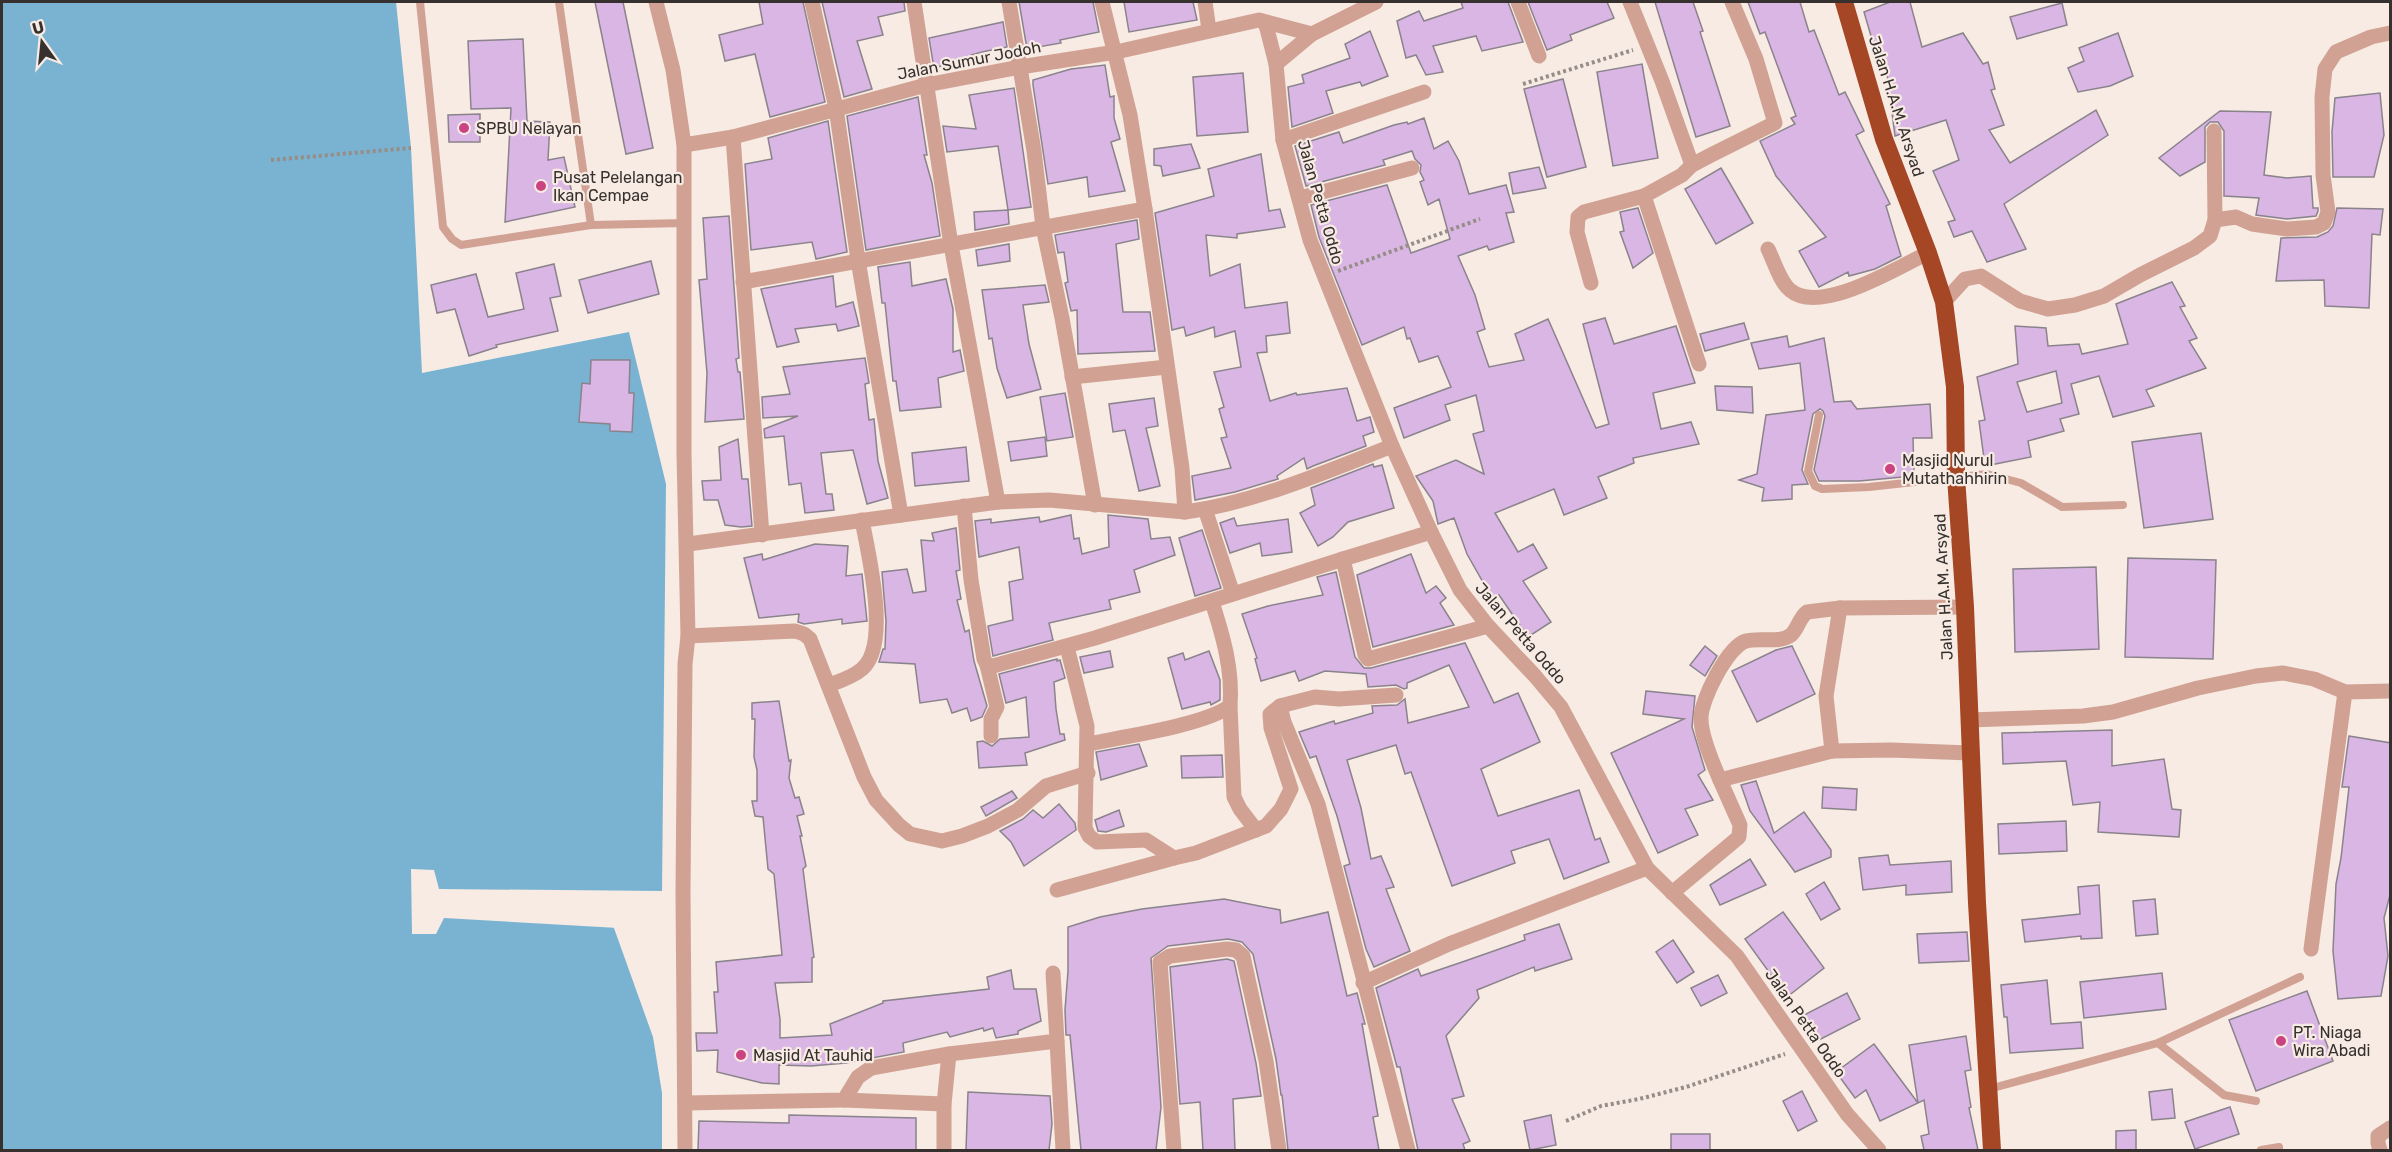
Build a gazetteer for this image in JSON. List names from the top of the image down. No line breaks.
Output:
{"streets":{"highway":["Jalan H.A.M. Arsyad"],"street":["Jalan Sumur Jodoh","Jalan Petta Oddo"]},"crossings":[["Jalan Sumur Jodoh","Jalan Petta Oddo"]],"places":["SPBU Nelayan","Pusat Pelelangan Ikan Cempae","Masjid Nurul Mutathahhirin","PT. Niaga Wira Abadi","Masjid At Tauhid"],"north":"top"}
